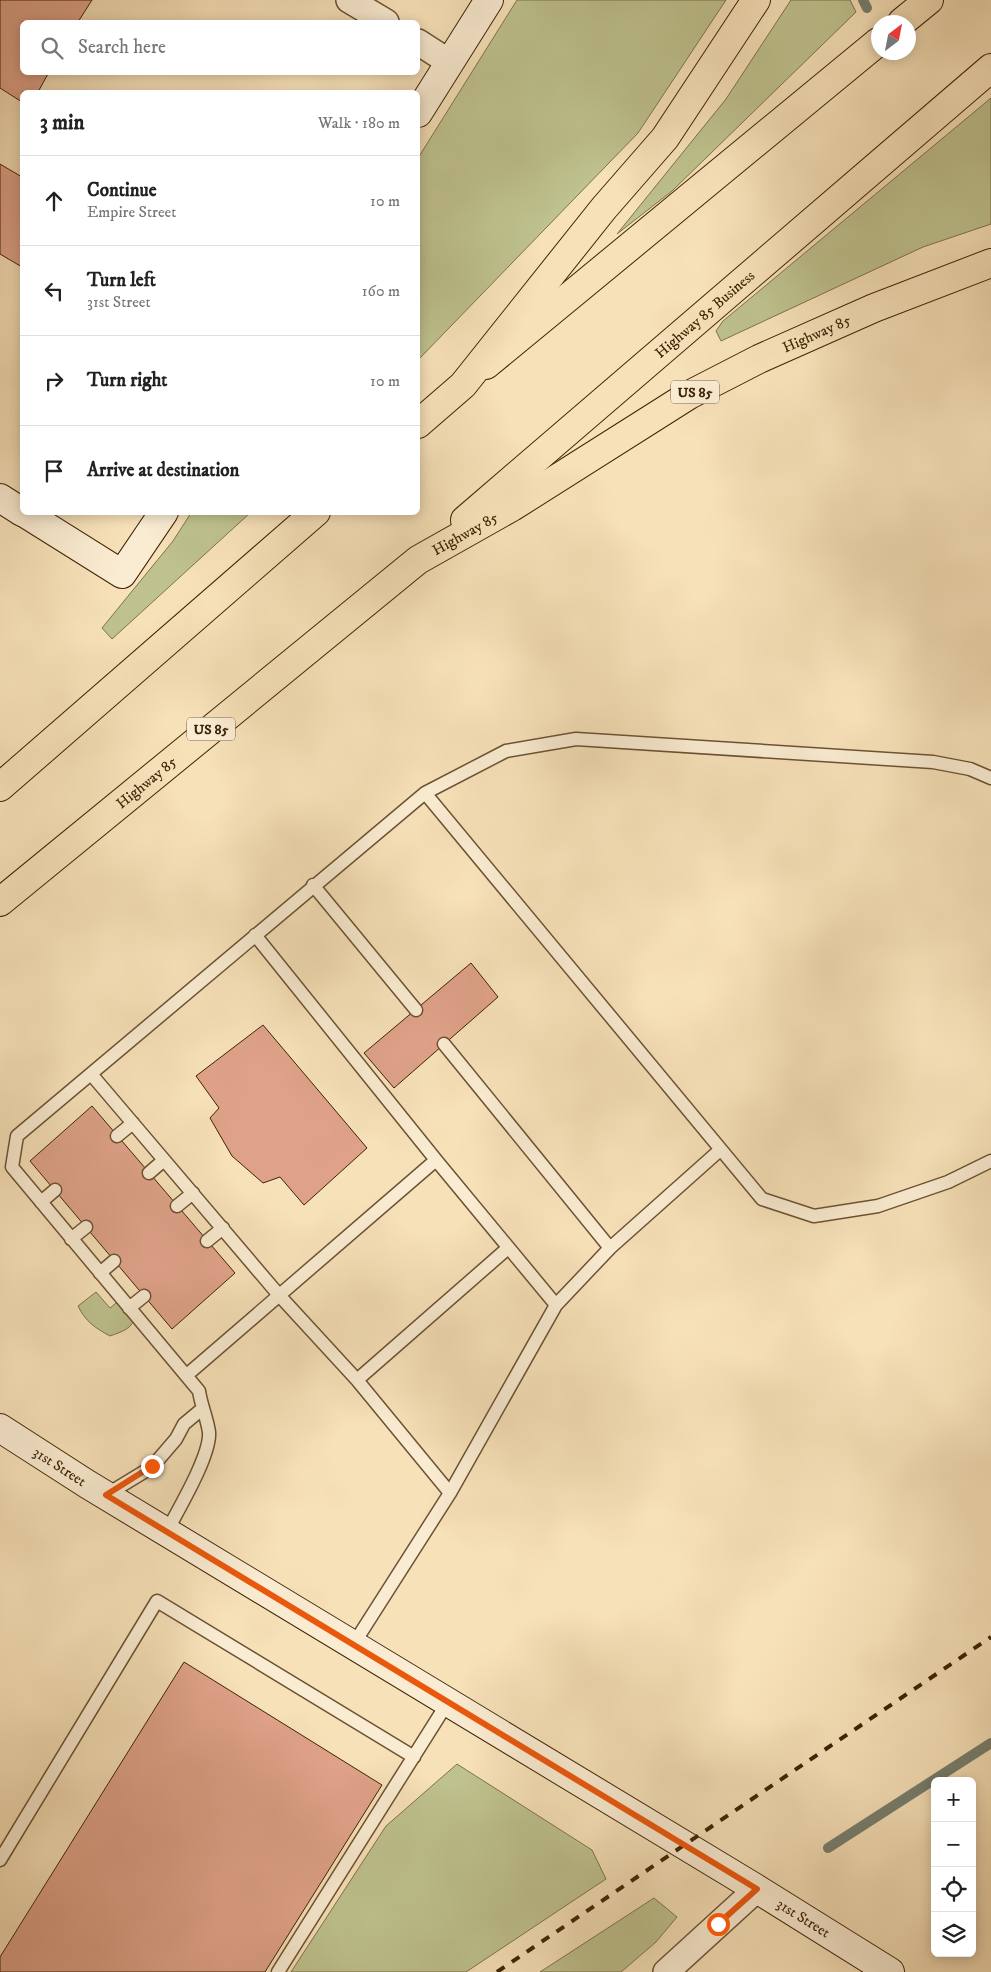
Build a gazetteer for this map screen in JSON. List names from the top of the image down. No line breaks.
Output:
{"streets":{"main road":["Highway 85 Business","Highway 85","US 85"],"street":["31st Street"]},"crossings":[["Highway 85 Business","Highway 85"]],"north":"top right","page":{"search":"Search here","heading":["3 min","Walk · 180 m"],"list":[["Continue","Empire Street","10 m"],["Turn left","31st Street","160 m"],["Turn right","10 m"],"Arrive at destination"],"map_buttons":["+","−"]}}
